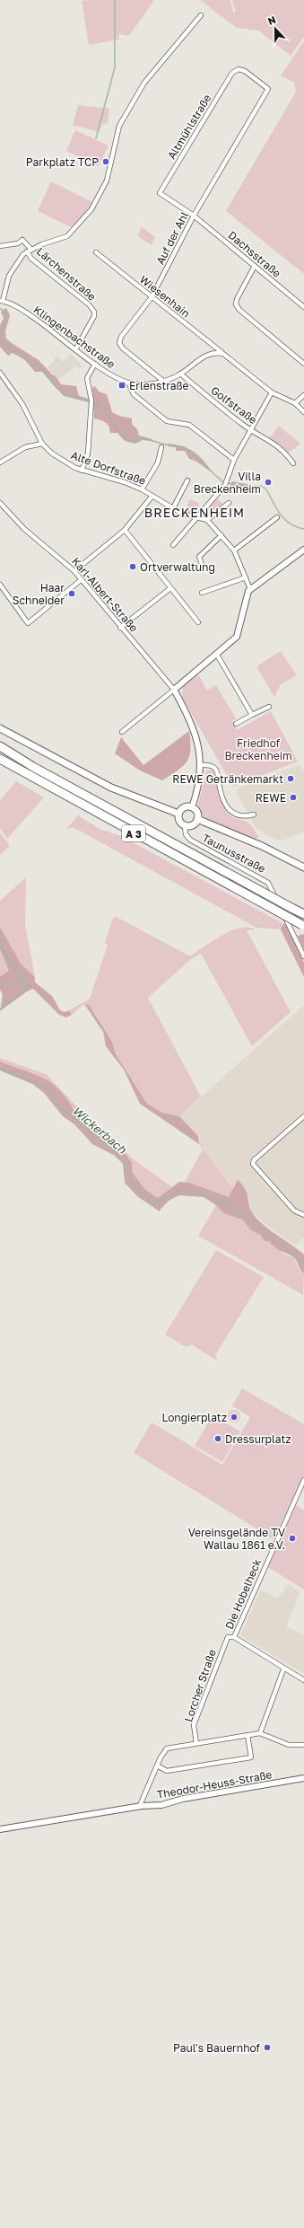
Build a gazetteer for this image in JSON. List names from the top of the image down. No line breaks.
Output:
{"streets":{"highway":["A 3"],"street":["Altmühlstraße","Auf der Ahl","Dachsstraße","Lärchenstraße","Wiesenhain","Klingenbachstraße","Golfstraße","Alte Dorfstraße","Karl-Albert-Straße","Taunusstraße","Die Hobelheck","Lorcher Straße","Theodor-Heuss-Straße"]},"crossings":[["Altmühlstraße","Auf der Ahl"],["Altmühlstraße","Dachsstraße"],["Auf der Ahl","Dachsstraße"],["Auf der Ahl","Wiesenhain"],["Auf der Ahl","Klingenbachstraße"],["Lärchenstraße","Klingenbachstraße"],["Wiesenhain","Klingenbachstraße"],["Klingenbachstraße","Golfstraße"],["Die Hobelheck","Lorcher Straße"]],"districts":["BRECKENHEIM"],"water":["Wickerbach"],"parks":["Friedhof Breckenheim"],"places":{"other":["Parkplatz TCP","Villa Breckenheim","Ortverwaltung","Haar Schneider","REWE Getränkemarkt","REWE","Longierplatz","Dressurplatz","Vereinsgelände TV Wallau 1861 e.V.","Paul's Bauernhof"],"transit":["Erlenstraße"]},"north":"top"}
